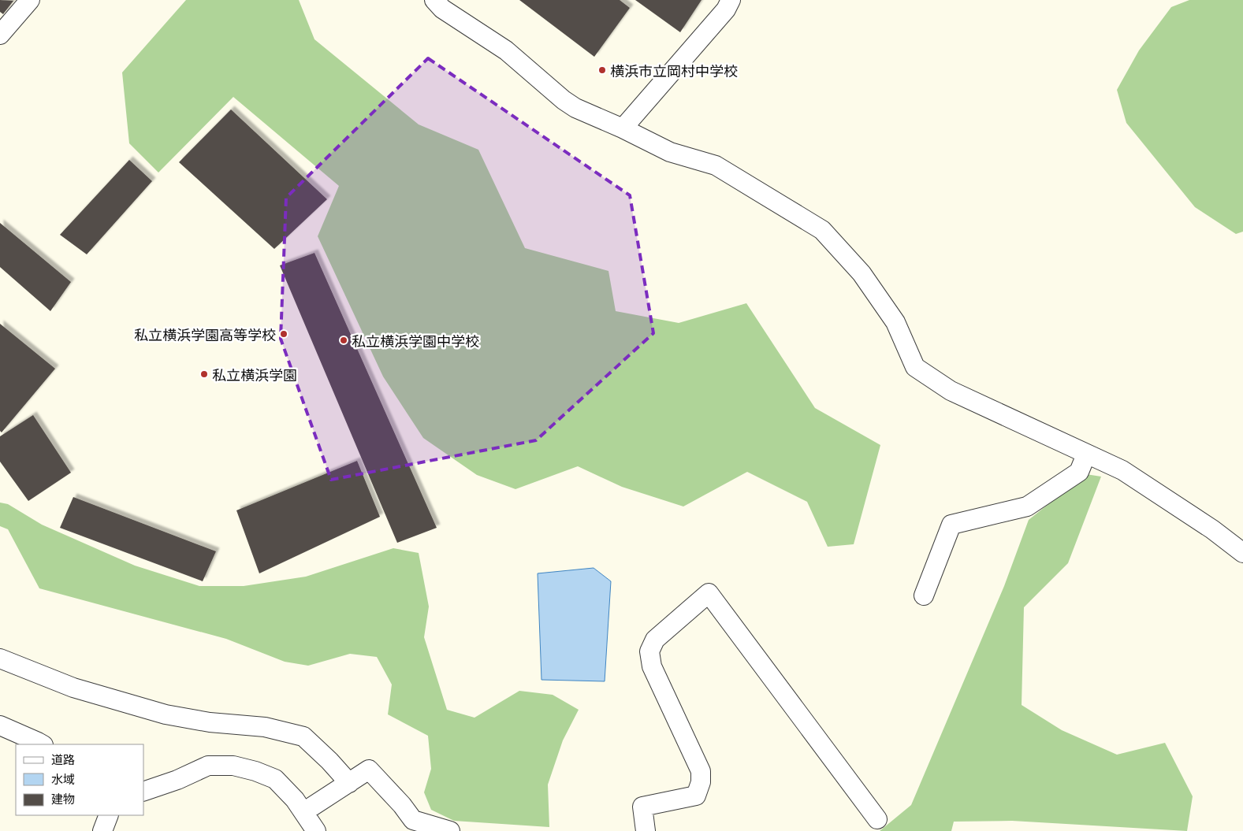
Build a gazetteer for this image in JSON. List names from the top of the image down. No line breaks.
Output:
{"places":["横浜市立岡村中学校","私立横浜学園高等学校","私立横浜学園中学校","私立横浜学園"],"legend":["道路","水域","建物"]}
